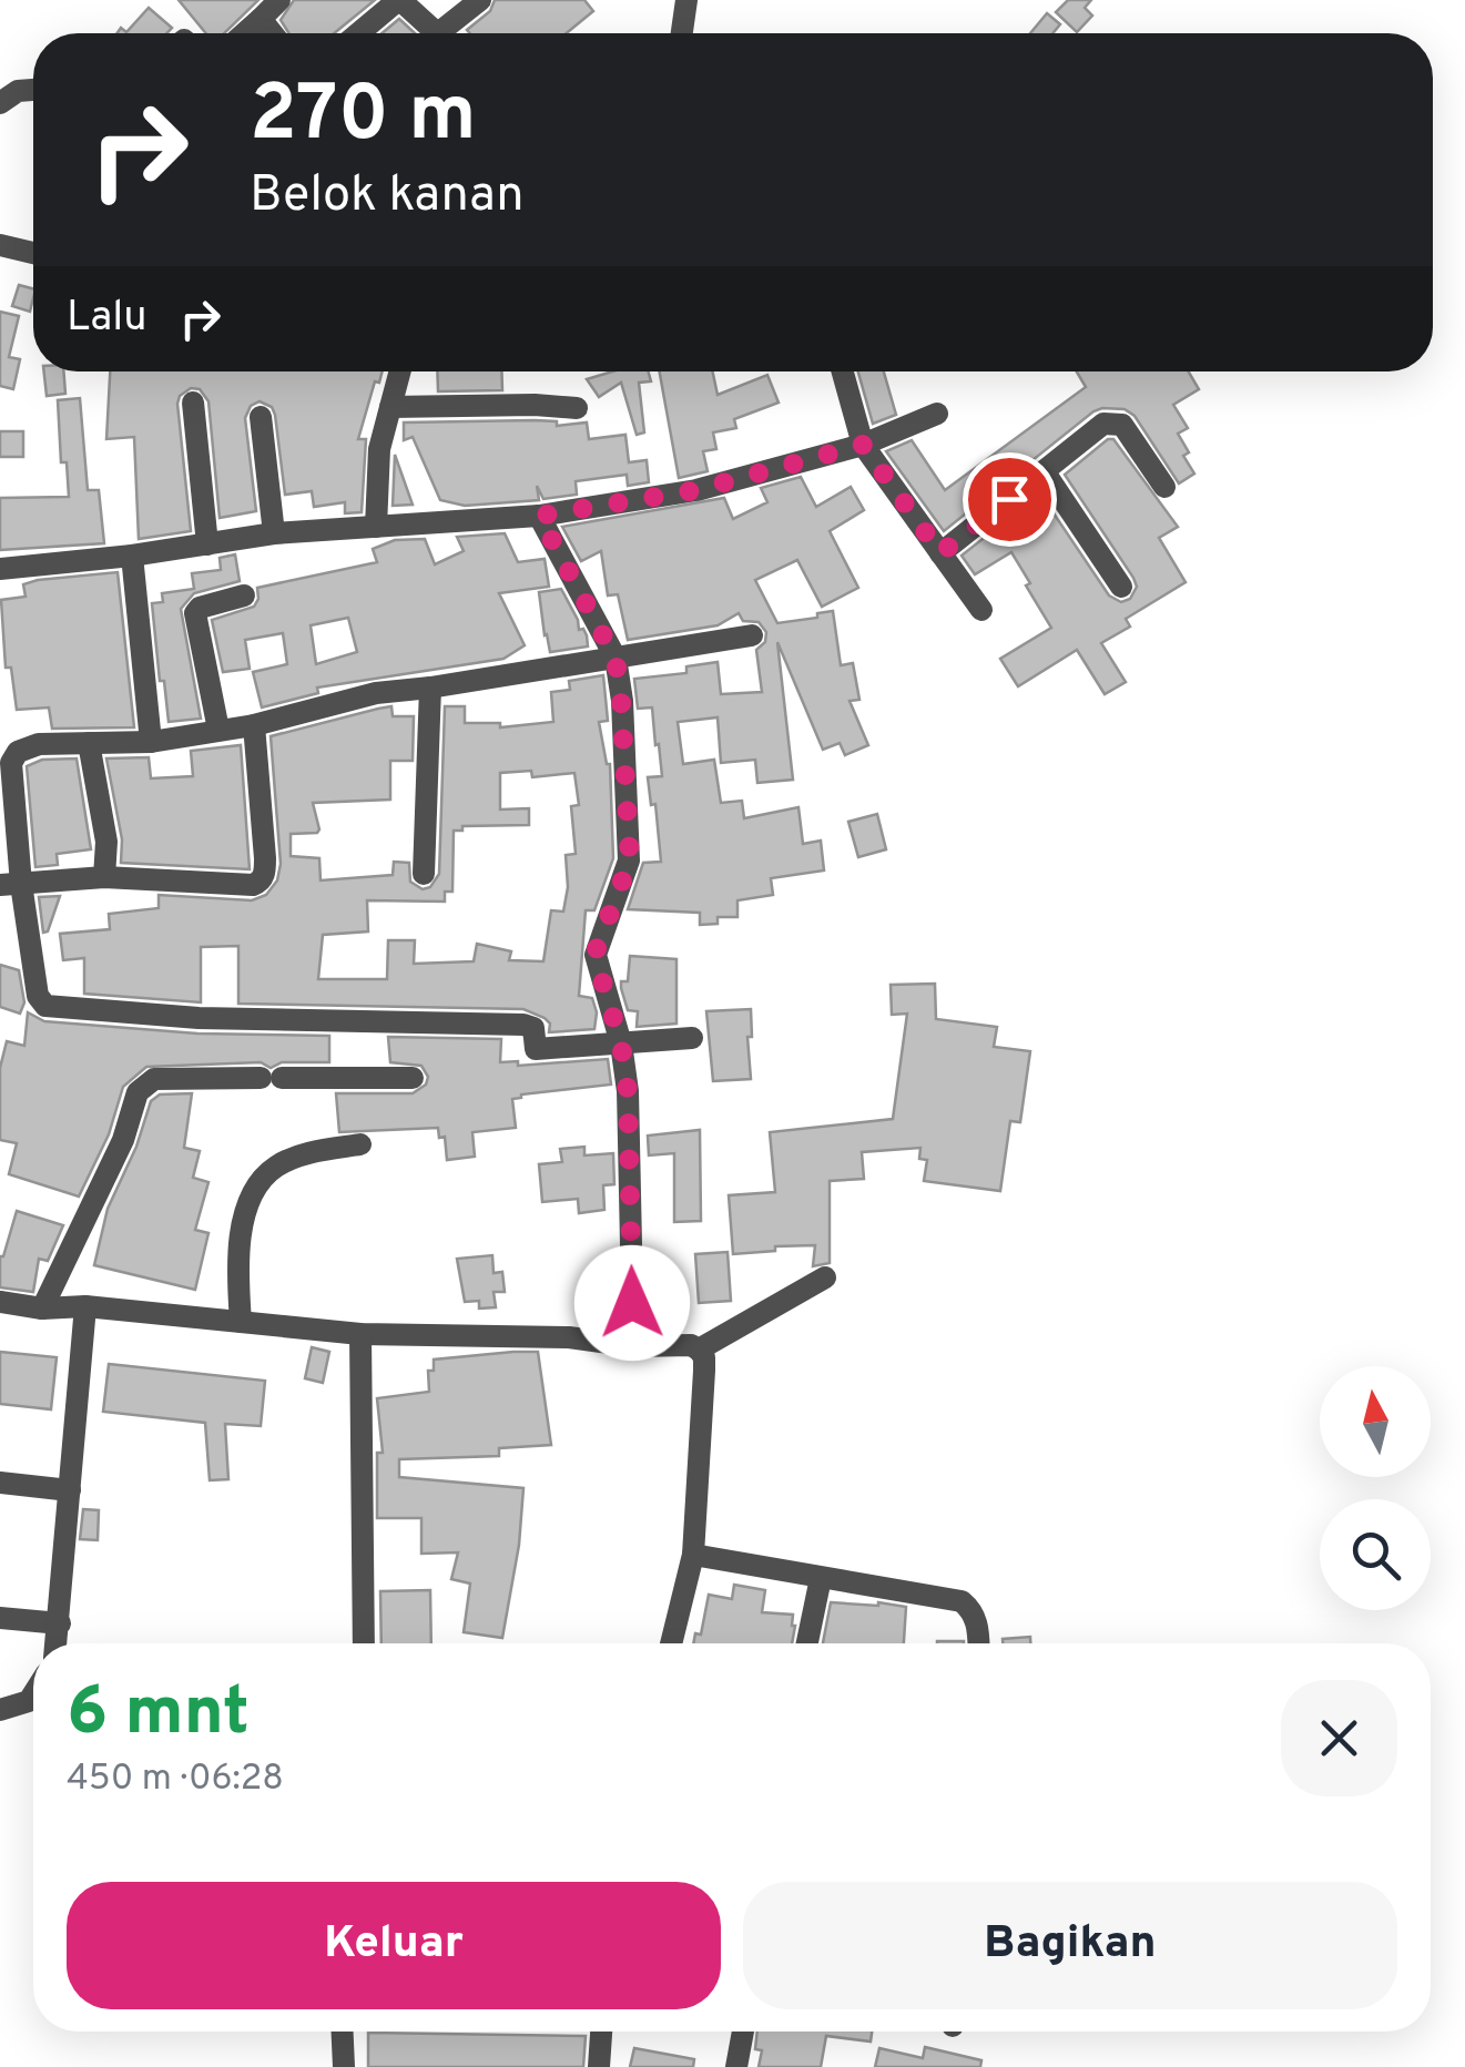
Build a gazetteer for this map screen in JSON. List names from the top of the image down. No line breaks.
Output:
{"north":"top","page":{"turn":["270 m","Belok kanan"],"then":"Lalu","heading":["6 mnt","450 m · 06:28"],"buttons":["Keluar","Bagikan"]}}
